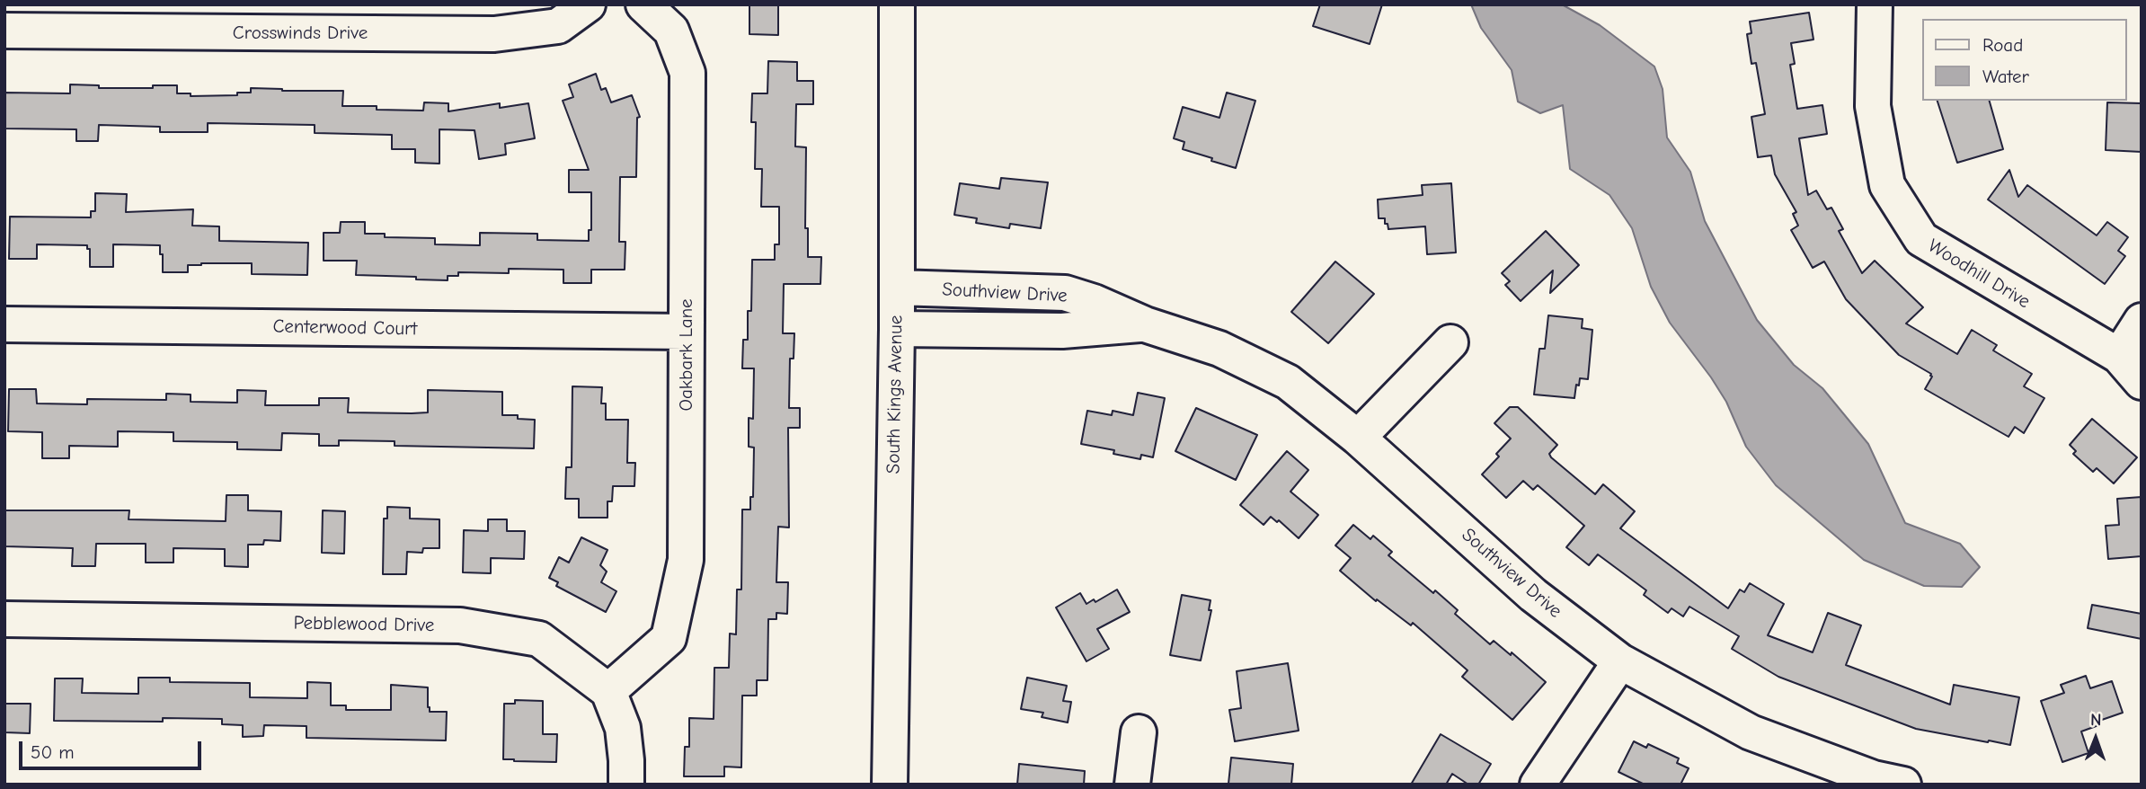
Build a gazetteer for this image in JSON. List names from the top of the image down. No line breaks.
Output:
{"streets":{"street":["Crosswinds Drive","Woodhill Drive","Southview Drive","Centerwood Court","Oakbark Lane","South Kings Avenue","Pebblewood Drive"]},"crossings":[["Southview Drive","South Kings Avenue"],["Centerwood Court","Oakbark Lane"],["Oakbark Lane","Pebblewood Drive"]],"legend":["Road","Water"],"scale_bar":"50 m","north":"top"}
